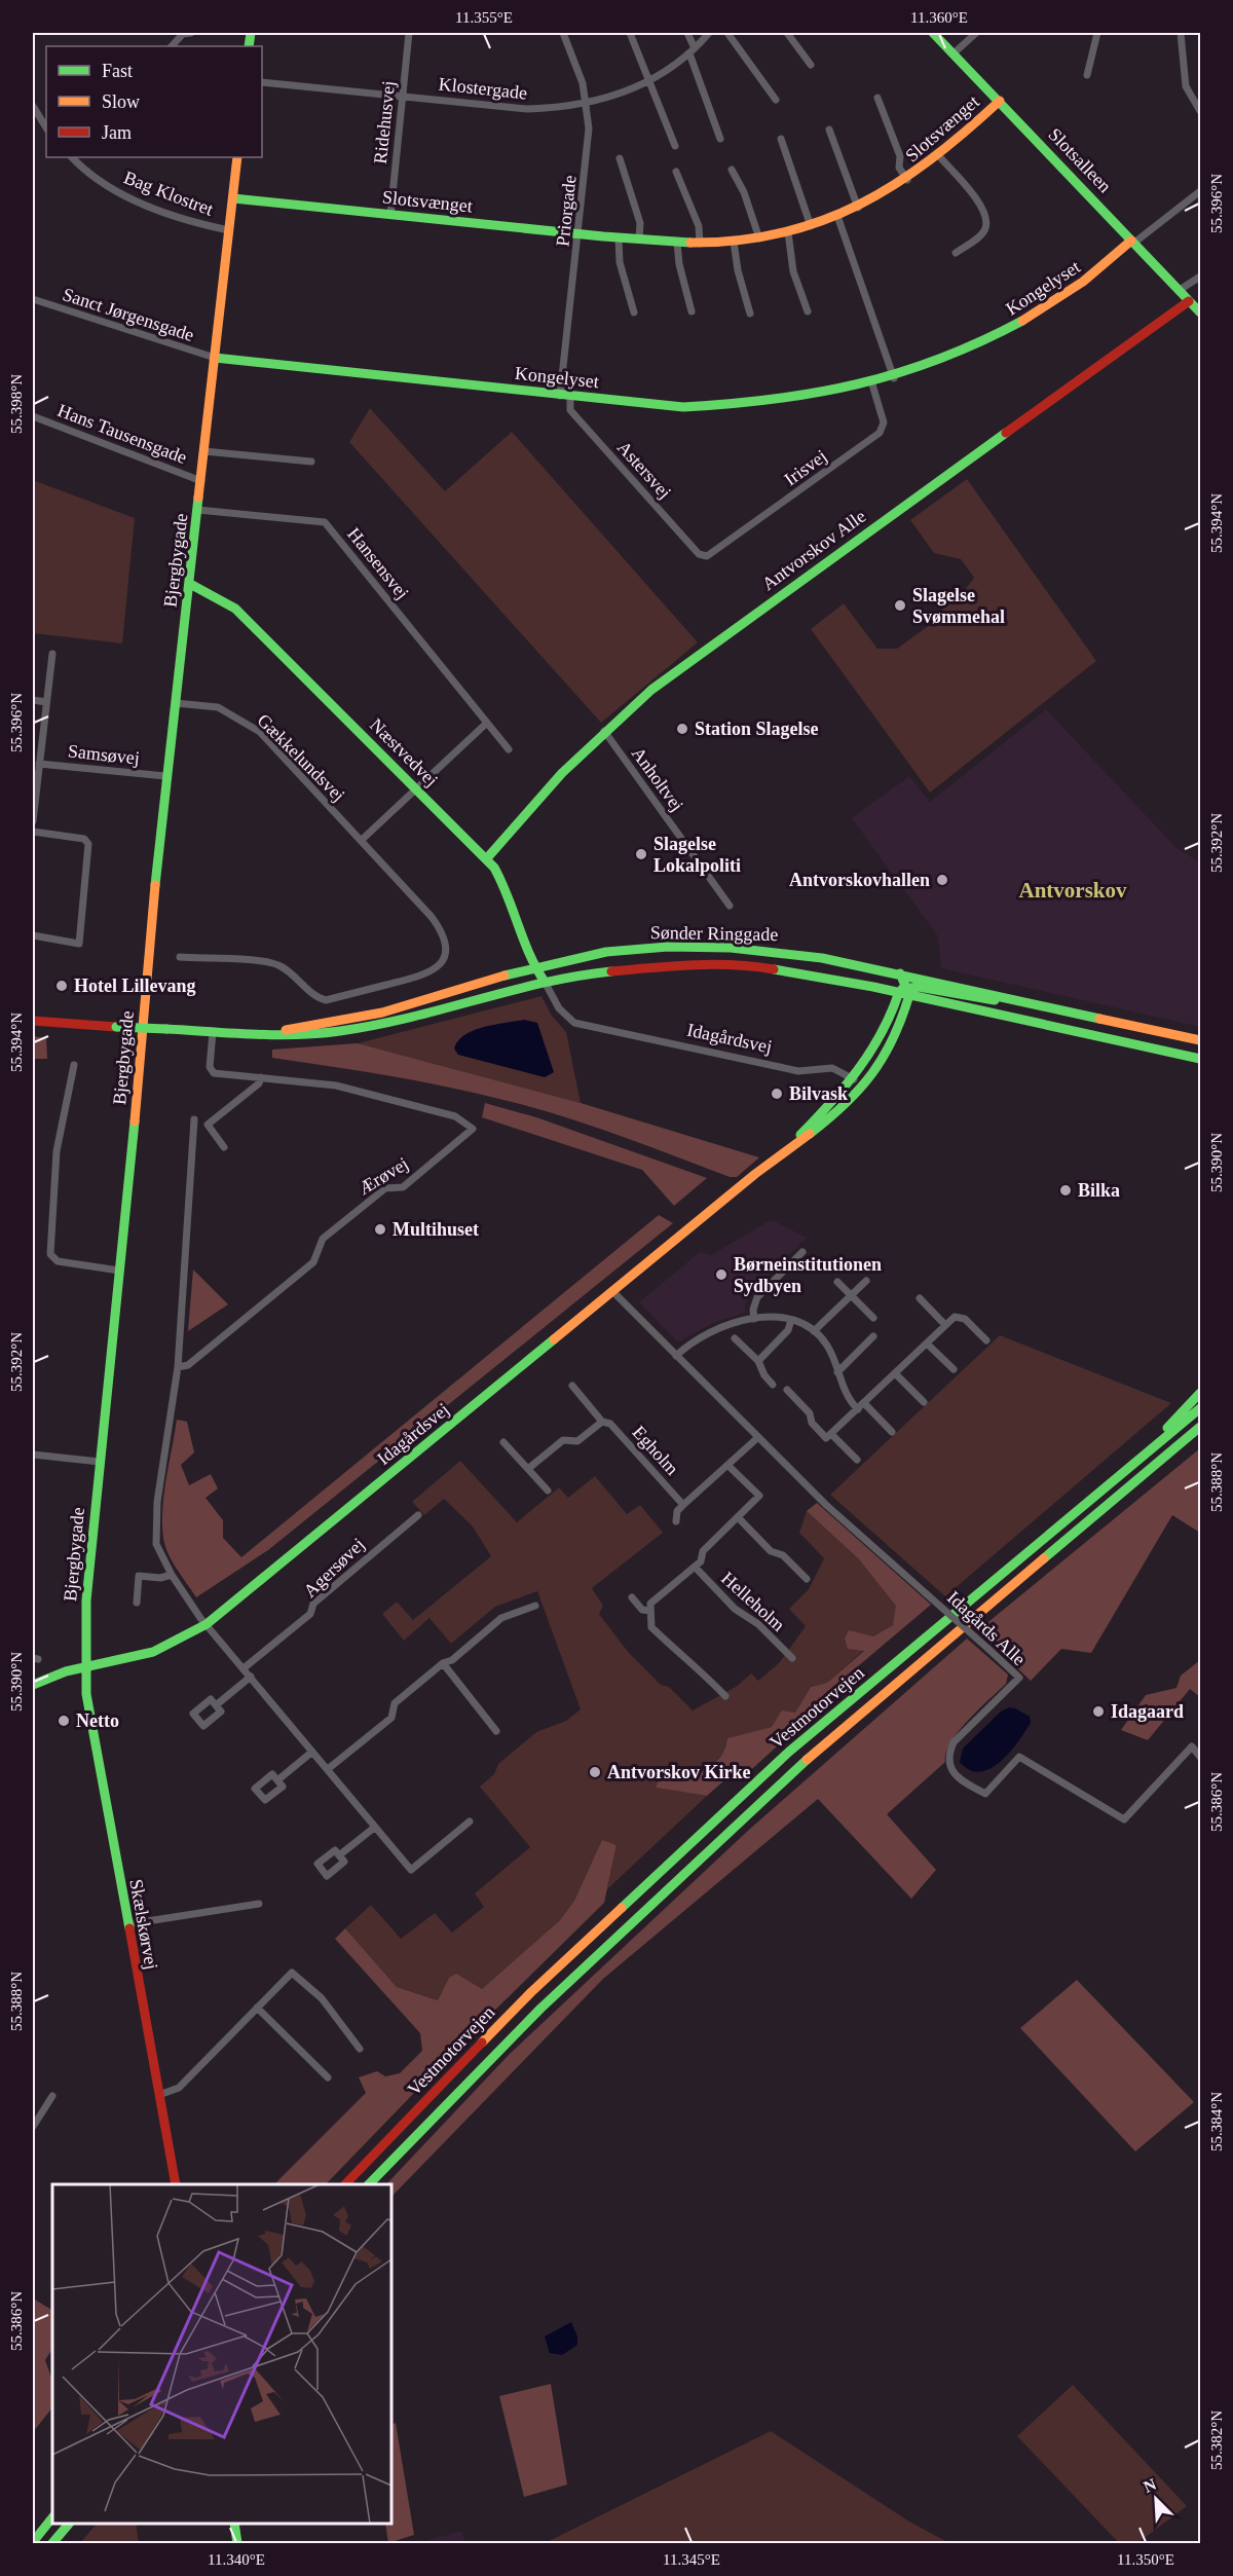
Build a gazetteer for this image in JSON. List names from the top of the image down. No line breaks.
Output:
{"streets":{"main road":["Slotsvænget","Slotsalleen","Kongelyset","Antvorskov Alle","Bjergbygade","Næstvedvej","Sønder Ringgade","Idagårdsvej","Vestmotorvejen","Skælskørvej"],"street":["Klostergade","Ridehusvej","Bag Klostret","Priorgade","Sanct Jørgensgade","Hans Tausensgade","Irisvej","Astersvej","Hansensvej","Samsøvej","Gækkelundsvej","Anholtvej","Ærøvej","Egholm","Agersøvej","Helleholm","Idagårds Alle"]},"crossings":[["Klostergade","Ridehusvej"],["Klostergade","Priorgade"],["Ridehusvej","Slotsvænget"],["Slotsvænget","Slotsalleen"],["Slotsvænget","Priorgade"],["Slotsvænget","Bjergbygade"],["Slotsalleen","Kongelyset"],["Slotsalleen","Antvorskov Alle"],["Bag Klostret","Bjergbygade"],["Priorgade","Kongelyset"],["Priorgade","Astersvej"],["Kongelyset","Sanct Jørgensgade"],["Kongelyset","Irisvej"],["Kongelyset","Astersvej"],["Kongelyset","Bjergbygade"],["Sanct Jørgensgade","Bjergbygade"],["Hans Tausensgade","Bjergbygade"],["Irisvej","Astersvej"],["Antvorskov Alle","Næstvedvej"],["Antvorskov Alle","Anholtvej"],["Bjergbygade","Hansensvej"],["Bjergbygade","Næstvedvej"],["Bjergbygade","Samsøvej"],["Bjergbygade","Gækkelundsvej"],["Bjergbygade","Idagårdsvej"],["Bjergbygade","Skælskørvej"],["Næstvedvej","Sønder Ringgade"],["Næstvedvej","Idagårdsvej"],["Sønder Ringgade","Idagårdsvej"],["Sønder Ringgade","Ærøvej"],["Idagårdsvej","Idagårds Alle"],["Idagårdsvej","Skælskørvej"]],"districts":["Antvorskov"],"places":["Slagelse Svømmehal","Station Slagelse","Slagelse Lokalpoliti","Antvorskovhallen","Hotel Lillevang","Bilvask","Bilka","Multihuset","Børneinstitutionen Sydbyen","Idagaard","Netto","Antvorskov Kirke"],"legend":["Fast","Slow","Jam"],"north":"top left","coordinates":["11.355°E","11.360°E","55.396°N","55.398°N","55.394°N","55.392°N","55.390°N","55.388°N","55.386°N","55.384°N","55.382°N","11.340°E","11.345°E","11.350°E"]}
